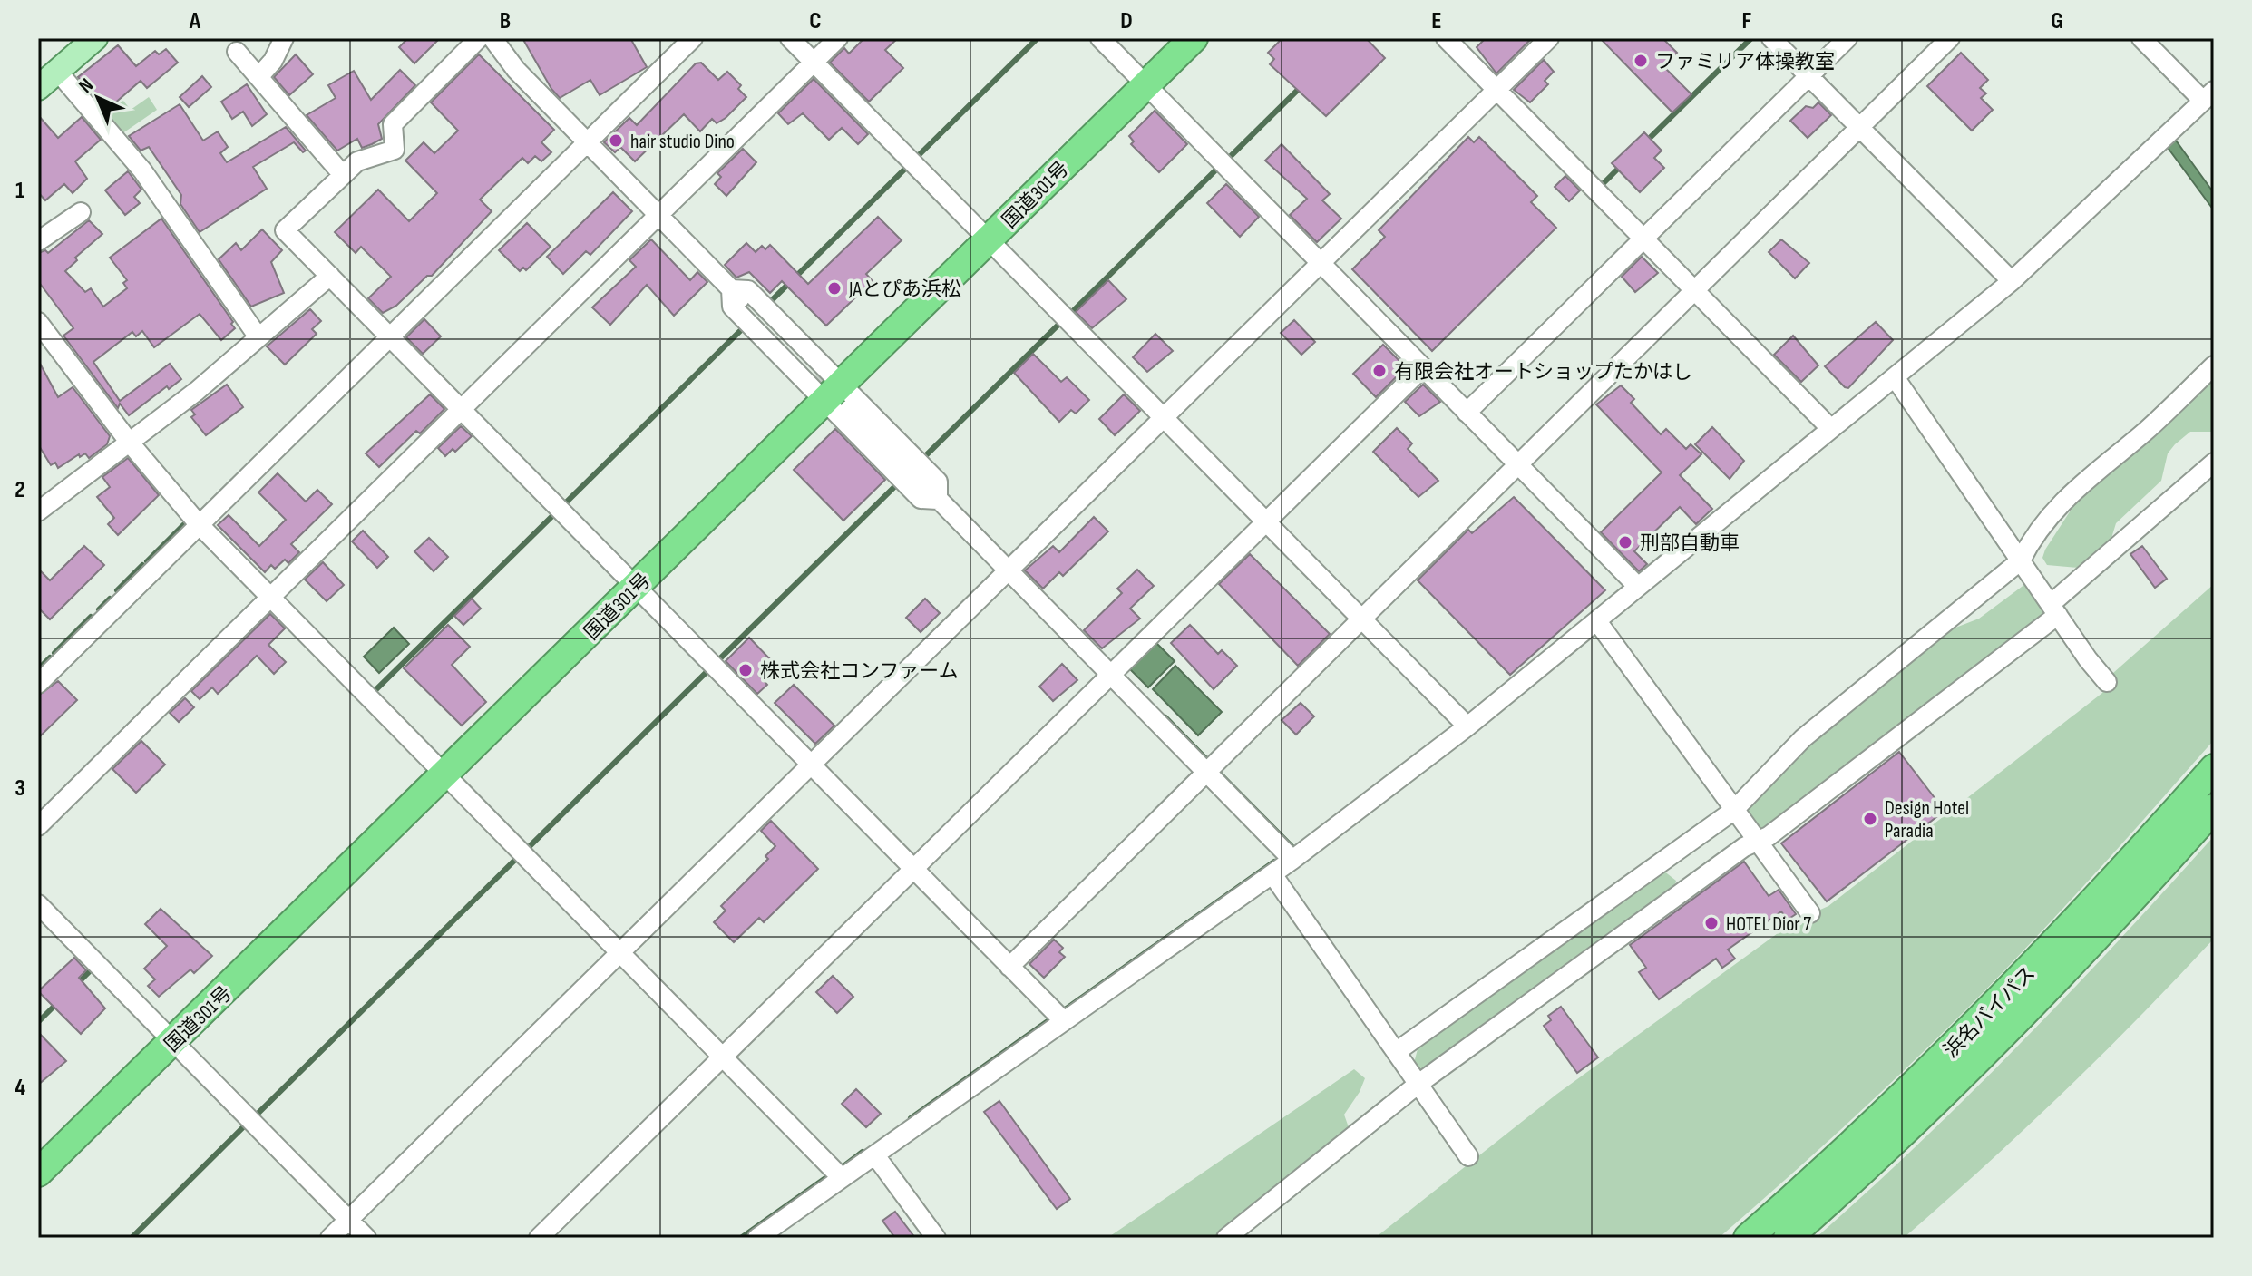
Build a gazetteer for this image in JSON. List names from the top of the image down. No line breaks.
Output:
{"streets":{"highway":["国道301号","浜名バイパス"]},"places":["ファミリア体操教室","hair studio Dino","JAとぴあ浜松","有限会社オートショップたかはし","刑部自動車","株式会社コンファーム","Design Hotel Paradia","HOTEL Dior 7"],"north":"top left","grid":{"columns":["A","B","C","D","E","F","G"],"rows":["1","2","3","4"]}}
